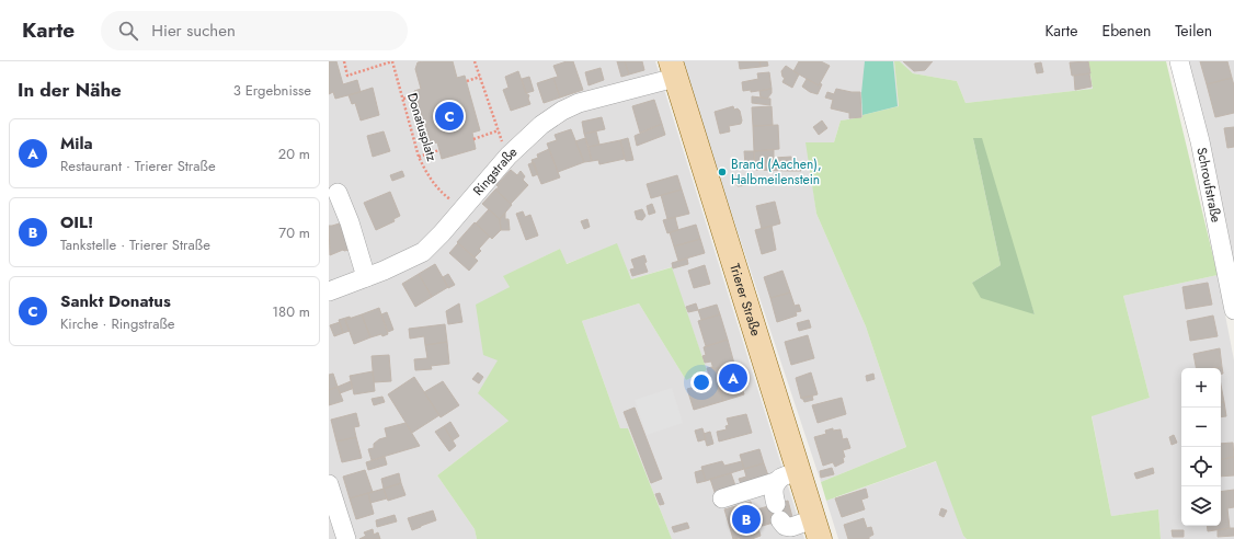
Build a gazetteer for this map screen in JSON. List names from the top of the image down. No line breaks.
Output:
{"streets":{"main road":["Trierer Straße"],"street":["Ringstraße","Schroufstraße"],"path":["Donatusplatz"]},"crossings":[["Donatusplatz","Ringstraße"],["Ringstraße","Trierer Straße"]],"places":["Brand (Aachen), Halbmeilenstein"],"page":{"header":"Karte","search":"Hier suchen","nav":["Karte","Ebenen","Teilen"],"heading":["In der Nähe","3 Ergebnisse"],"pins":["C","A","B"],"list":[{"mark":"A","name":"Mila","note":"Restaurant · Trierer Straße","value":"20 m"},{"mark":"B","name":"OIL!","note":"Tankstelle · Trierer Straße","value":"70 m"},{"mark":"C","name":"Sankt Donatus","note":"Kirche · Ringstraße","value":"180 m"}],"map_buttons":["+","−"]}}
